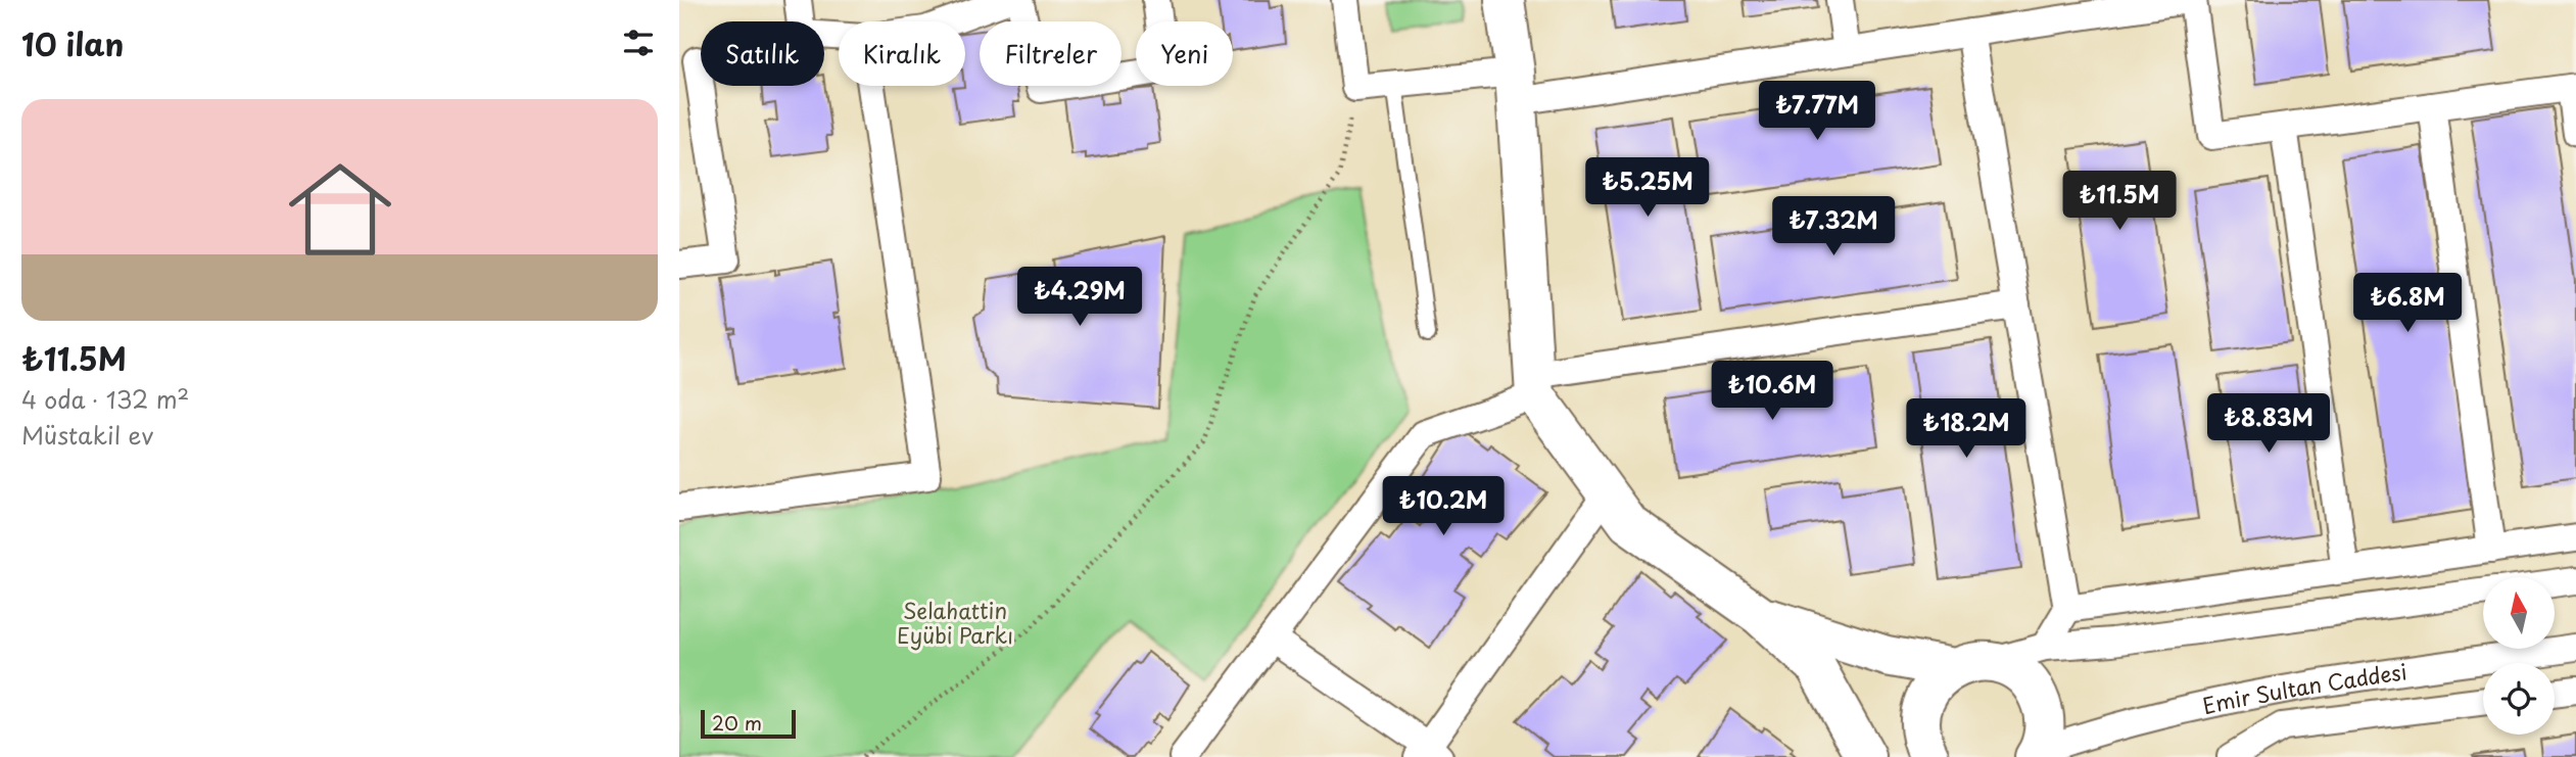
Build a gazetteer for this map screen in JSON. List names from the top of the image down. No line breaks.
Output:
{"streets":{"street":["Emir Sultan Caddesi"]},"parks":["Selahattin Eyübi Parkı"],"scale_bar":"20 m","north":"top","page":{"heading":"10 ilan","chip":["Satılık","Kiralık","Filtreler","Yeni"],"price":["₺7.77M","₺5.25M","₺11.5M","₺7.32M","₺4.29M","₺6.8M","₺10.6M","₺8.83M","₺18.2M","₺10.2M"],"list":[{"name":"₺11.5M","note":"4 oda · 132 m² · Müstakil ev"}],"scale":"20 m"}}
